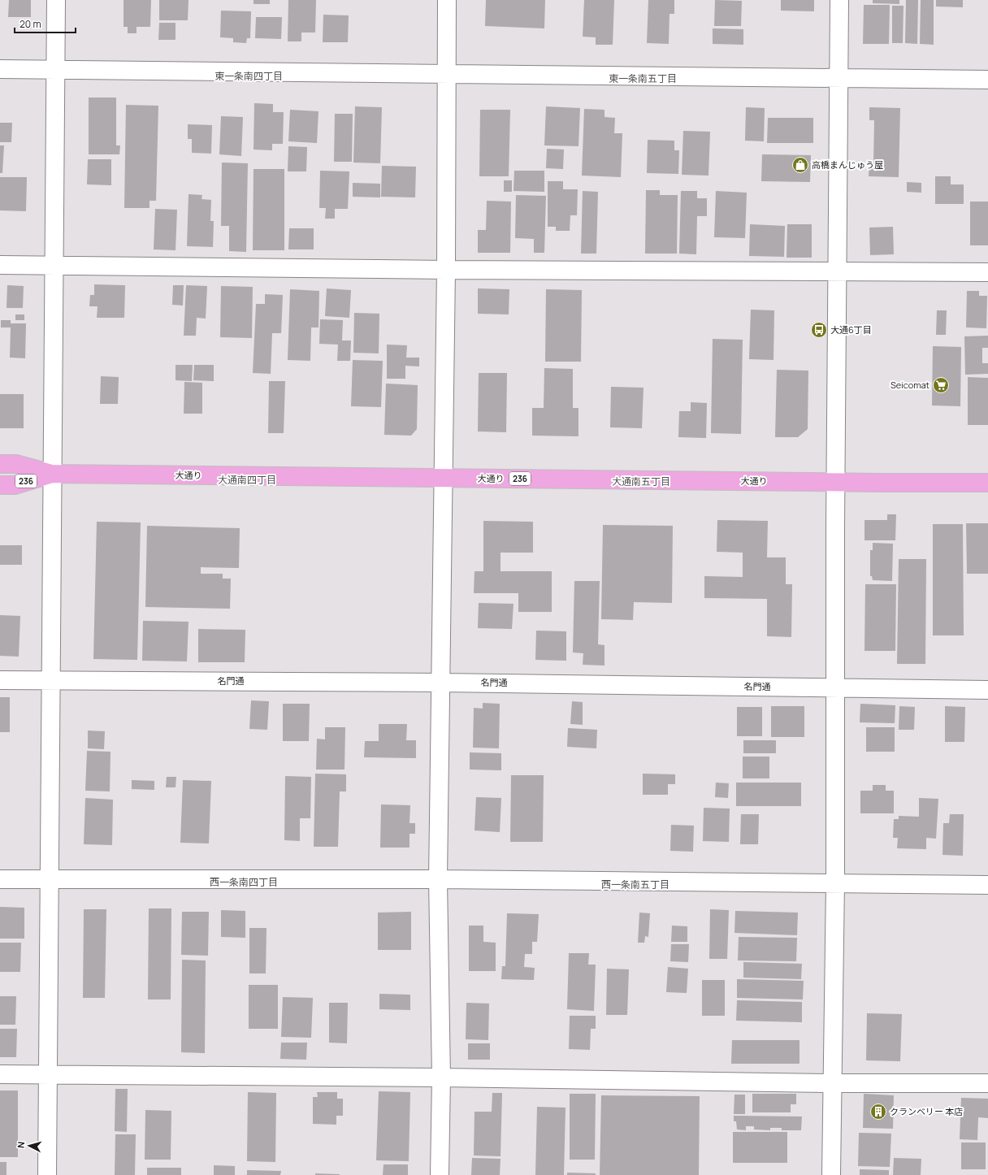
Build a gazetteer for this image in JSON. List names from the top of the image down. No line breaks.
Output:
{"streets":{"highway":["大通り","236"],"street":["名門通"]},"districts":["東一条南四丁目","東一条南五丁目","大通南四丁目","大通南五丁目","西一条南四丁目","西一条南五丁目"],"places":{"shop":["高橋まんじゅう屋"],"bus stop":["大通6丁目"],"supermarket":["Seicomat"],"building":["クランベリー 本店"]},"scale_bar":"20 m","north":"left"}
